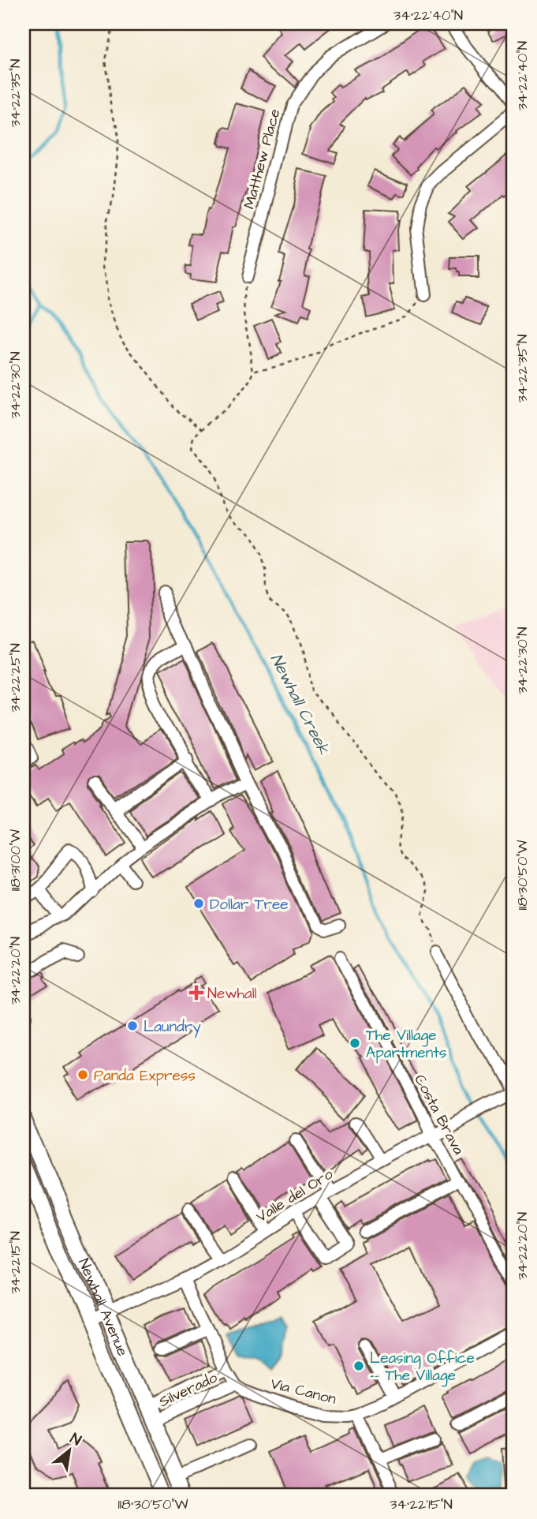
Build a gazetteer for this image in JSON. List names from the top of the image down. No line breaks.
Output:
{"streets":{"main road":["Newhall Avenue"],"street":["Matthew Place","Costa Brava","Valle del Oro","Silverado","Via Canon"]},"crossings":[["Costa Brava","Valle del Oro"],["Valle del Oro","Newhall Avenue"],["Newhall Avenue","Silverado"],["Silverado","Via Canon"]],"water":["Newhall Creek"],"places":{"other":["Dollar Tree","Laundry","The Village Apartments","Panda Express","Leasing Office -- The Village"],"health":["Newhall"]},"north":"top right","coordinates":["34°22'40\"N","34°22'35\"N","34°22'30\"N","34°22'25\"N","118°31'00\"W","118°30'50\"W","34°22'20\"N","34°22'15\"N"]}
